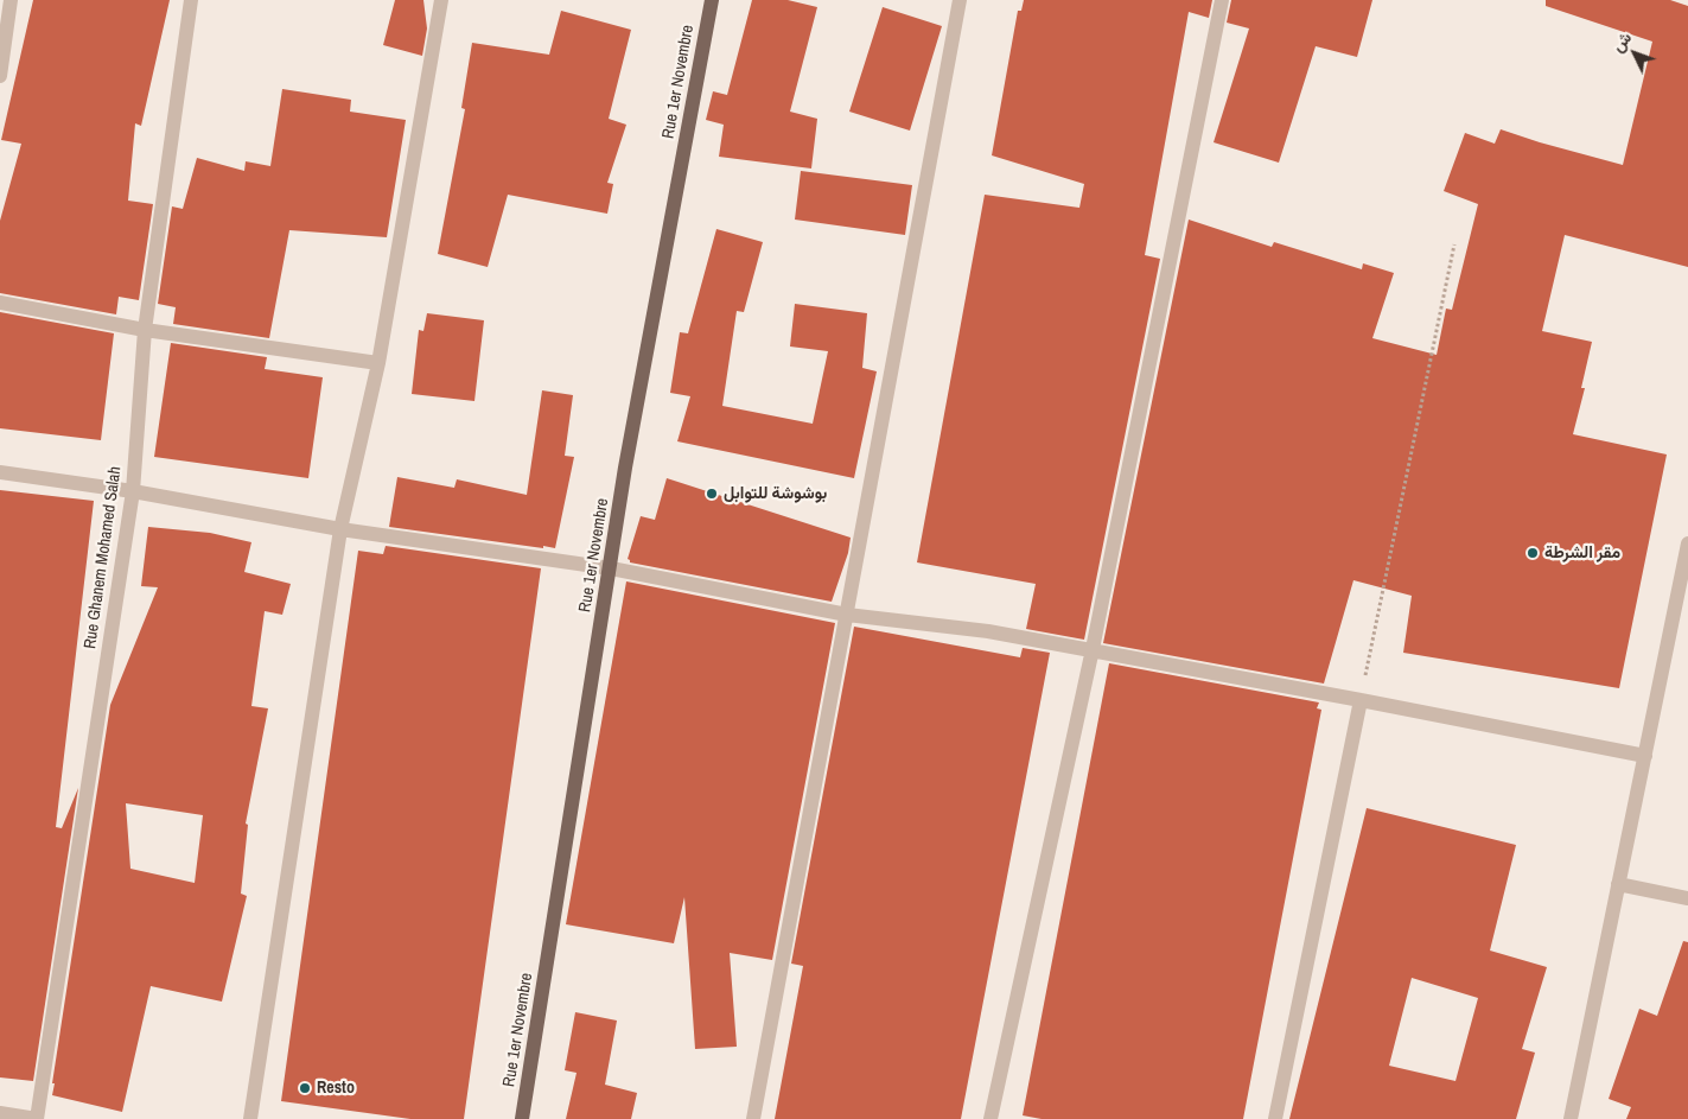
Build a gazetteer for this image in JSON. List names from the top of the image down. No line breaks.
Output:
{"streets":{"main road":["Rue 1er Novembre"],"street":["Rue Ghanem Mohamed Salah"]},"places":["بوشوشة للتوابل","مقر الشرطة","Resto"],"north":"top left"}
